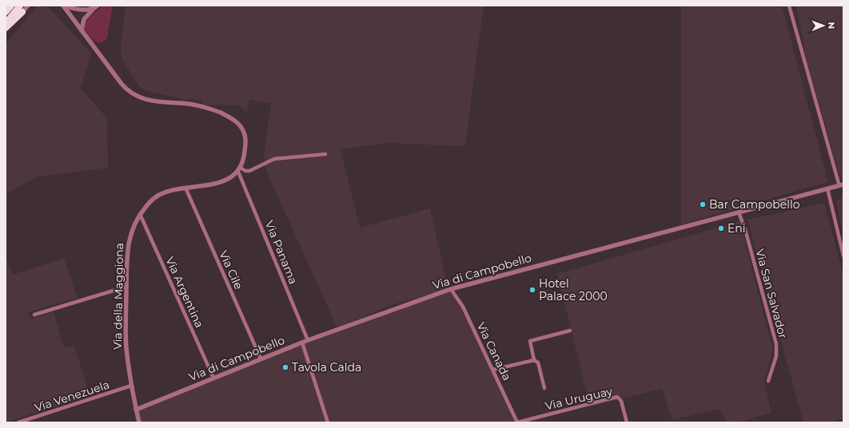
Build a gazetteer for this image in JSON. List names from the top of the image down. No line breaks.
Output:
{"streets":{"street":["Via Panama","Via Cile","Via di Campobello","Via Argentina","Via San Salvador","Via della Maggiona","Via Canada","Via Venezuela","Via Uruguay"]},"crossings":[["Via Panama","Via di Campobello"],["Via Panama","Via della Maggiona"],["Via Cile","Via di Campobello"],["Via Cile","Via della Maggiona"],["Via di Campobello","Via Argentina"],["Via di Campobello","Via San Salvador"],["Via di Campobello","Via della Maggiona"],["Via di Campobello","Via Canada"],["Via Argentina","Via della Maggiona"],["Via della Maggiona","Via Venezuela"],["Via Canada","Via Uruguay"]],"places":["Bar Campobello","Eni","Hotel Palace 2000","Tavola Calda"],"north":"right"}
